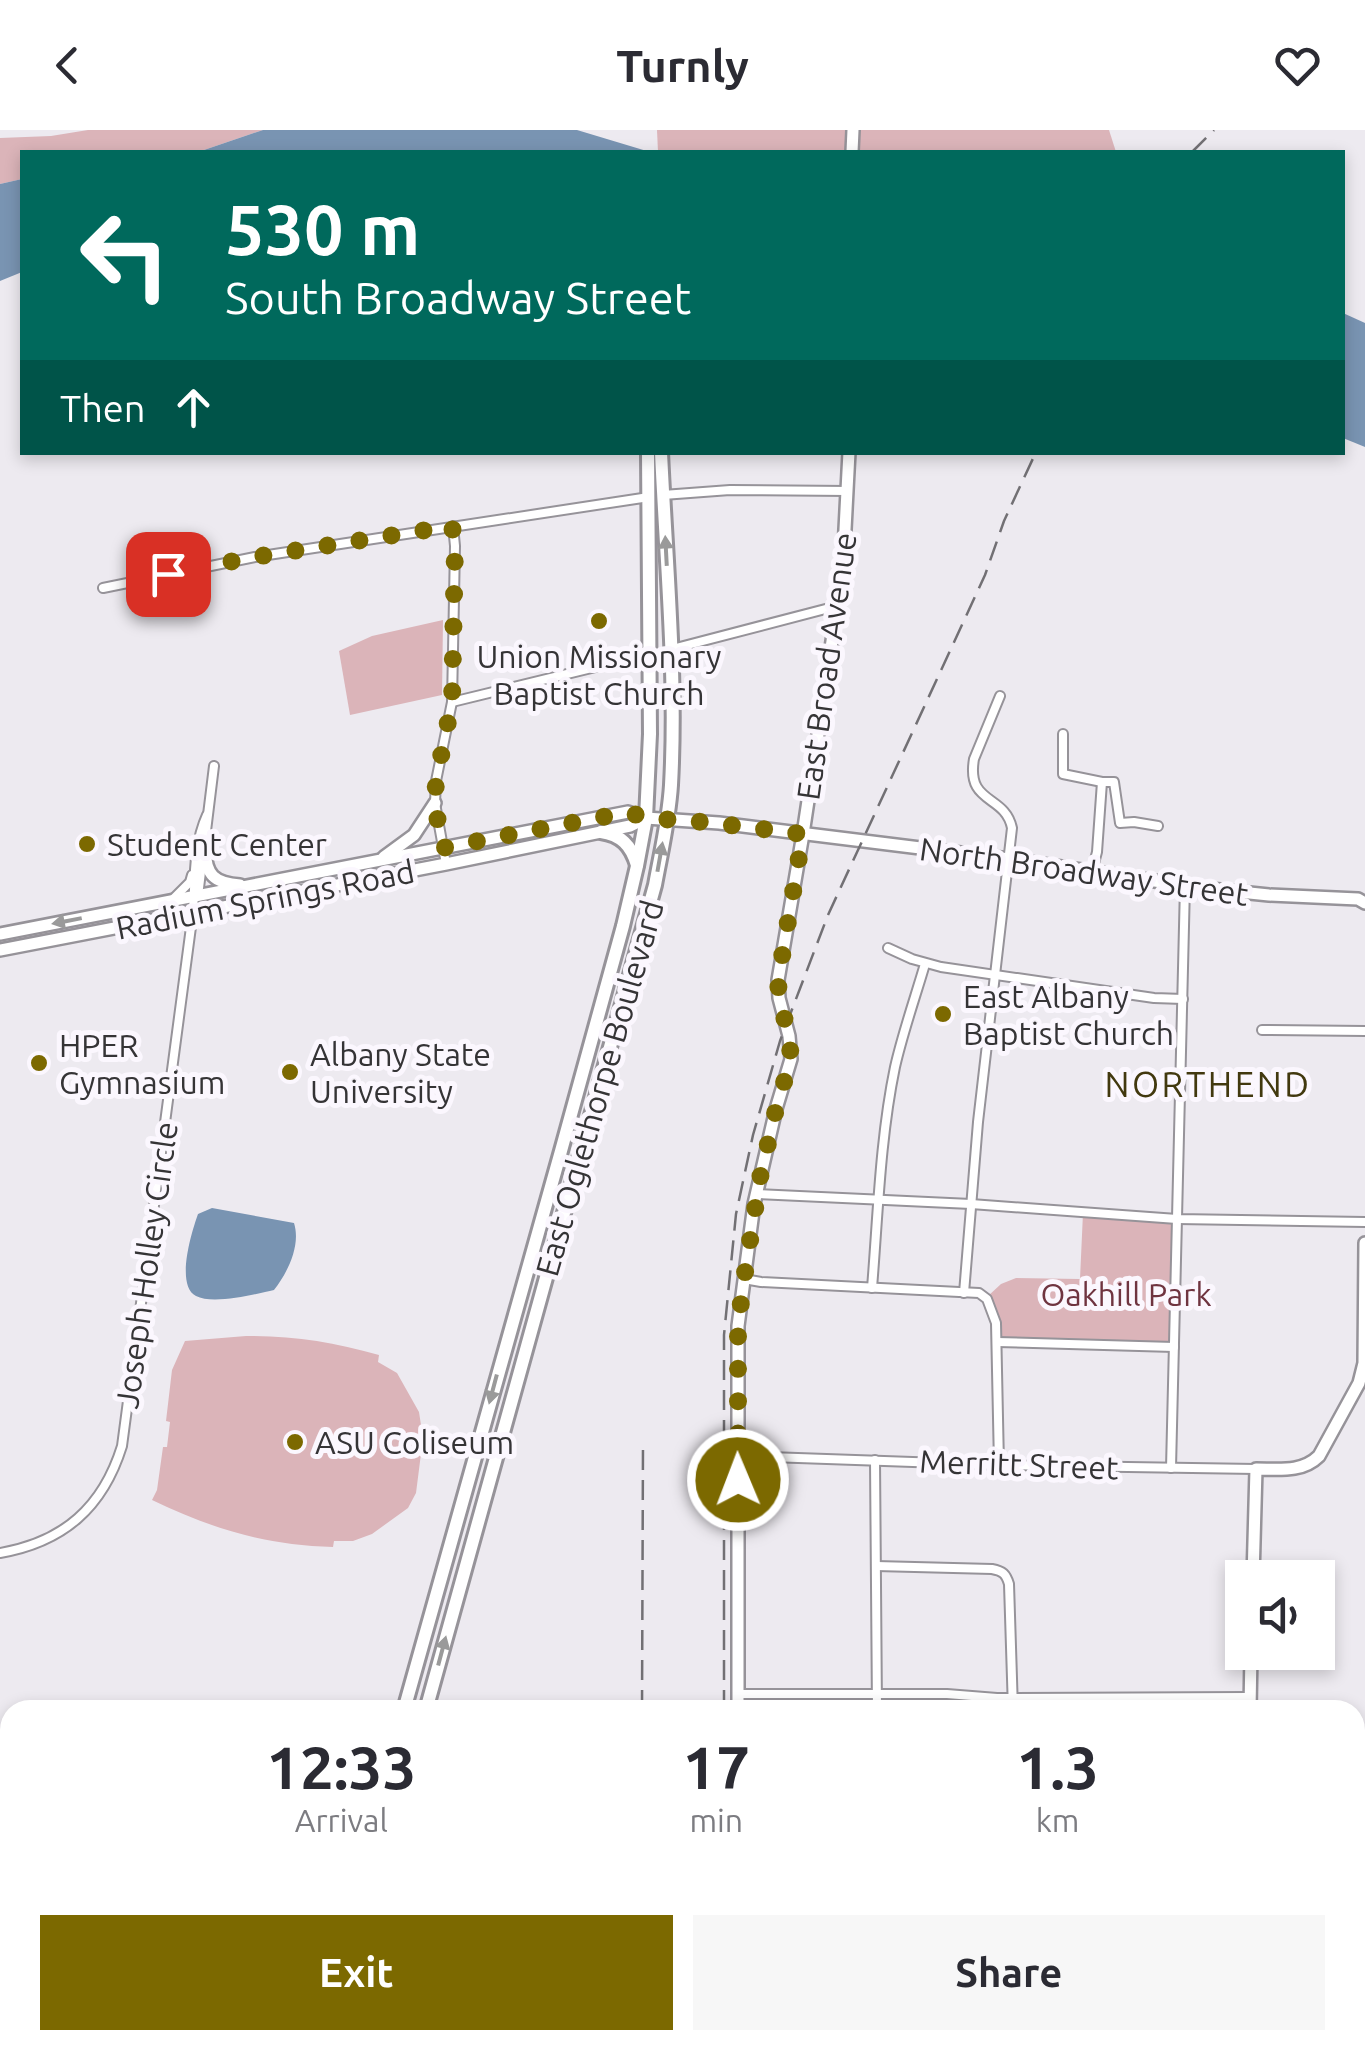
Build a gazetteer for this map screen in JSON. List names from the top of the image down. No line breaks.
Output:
{"streets":{"main road":["East Broad Avenue","North Broadway Street","Radium Springs Road","East Oglethorpe Boulevard","Merritt Street"],"street":["Joseph Holley Circle"]},"crossings":[["East Broad Avenue","North Broadway Street"],["East Broad Avenue","Merritt Street"],["North Broadway Street","Radium Springs Road"],["North Broadway Street","East Oglethorpe Boulevard"],["Radium Springs Road","East Oglethorpe Boulevard"],["Radium Springs Road","Joseph Holley Circle"]],"districts":["NORTHEND"],"parks":["Oakhill Park"],"places":["Union Missionary Baptist Church","Student Center","East Albany Baptist Church","HPER Gymnasium","Albany State University","ASU Coliseum"],"page":{"header":"Turnly","turn":["530 m","South Broadway Street"],"then":"Then","eta":["12:33","Arrival","17","min","1.3","km"],"buttons":["Exit","Share"]}}
